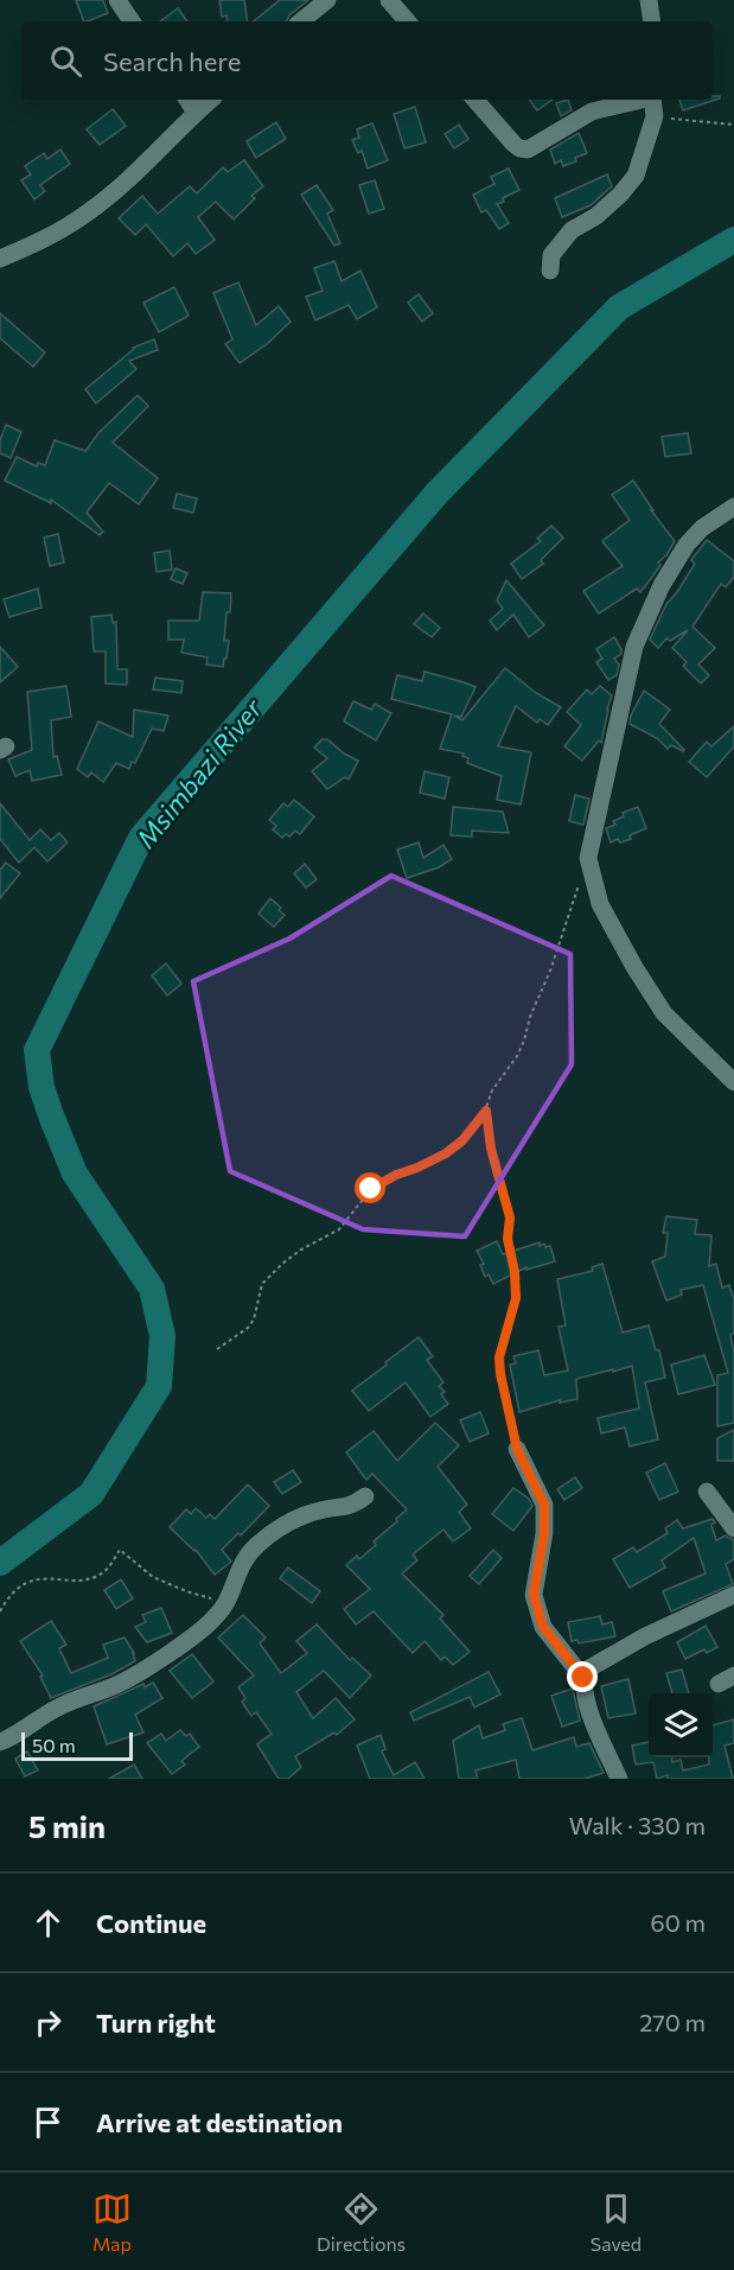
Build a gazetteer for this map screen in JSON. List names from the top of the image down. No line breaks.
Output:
{"water":["Msimbazi River"],"scale_bar":"50 m","page":{"search":"Search here","scale":"50 m","heading":["5 min","Walk · 330 m"],"list":[["Continue","60 m"],["Turn right","270 m"],"Arrive at destination"],"nav":["Map","Directions","Saved"]}}
